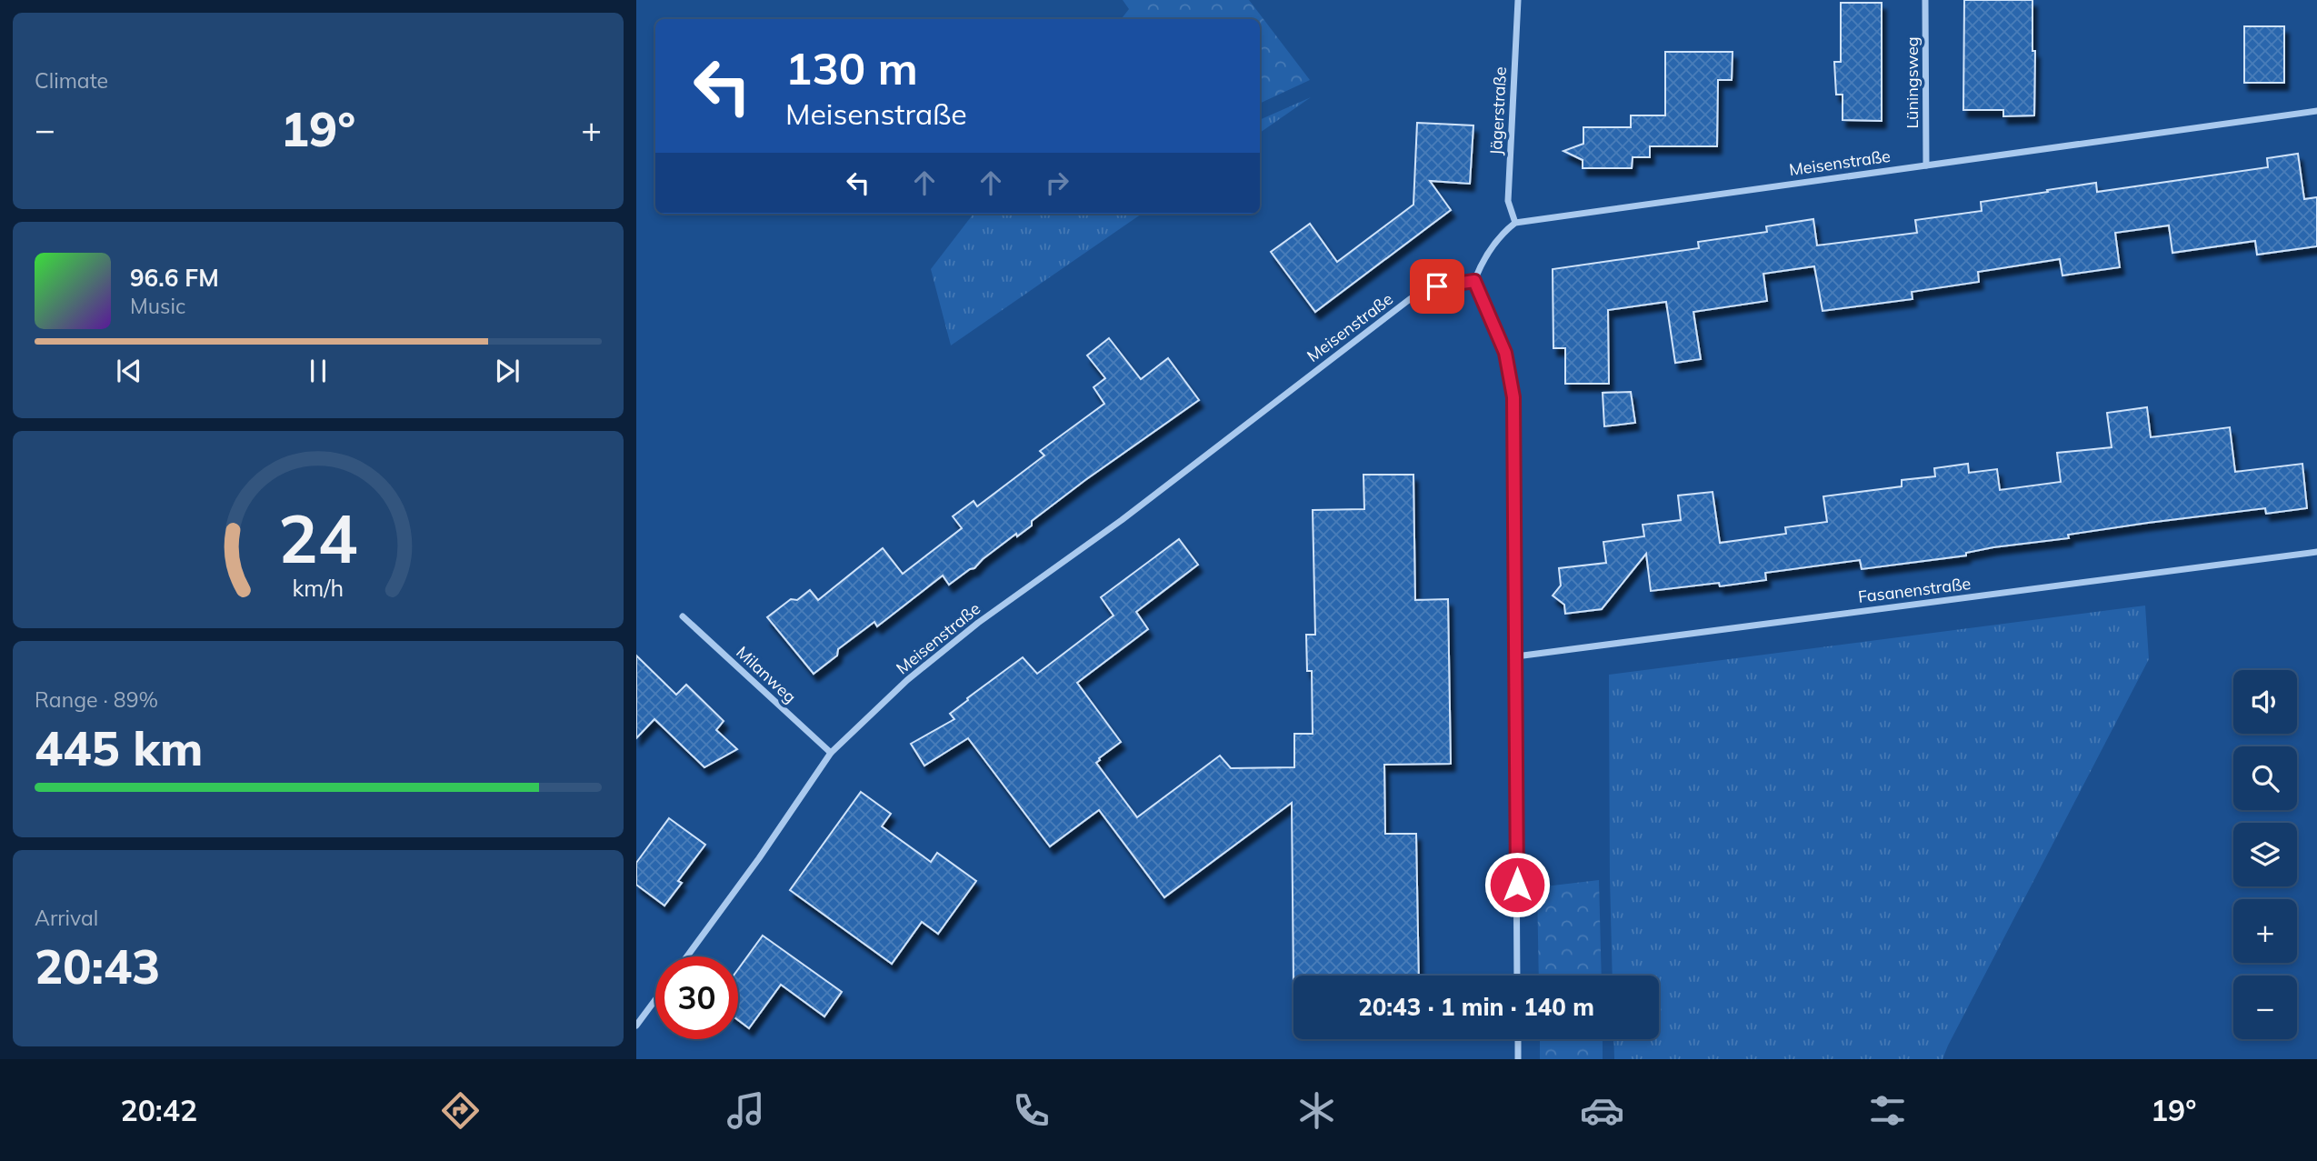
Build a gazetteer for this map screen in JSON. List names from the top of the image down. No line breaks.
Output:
{"streets":{"street":["Lüningsweg","Jägerstraße","Meisenstraße","Fasanenstraße","Milanweg"]},"crossings":[["Lüningsweg","Meisenstraße"],["Jägerstraße","Meisenstraße"],["Meisenstraße","Milanweg"]],"page":{"tile":["Climate",["Range · 89%","445 km"],["Arrival","20:43"]],"turn":["130 m","Meisenstraße"],"heat":["−","19°","+"],"song":["96.6 FM","Music"],"map_buttons":["+","−"],"limit":"30","trip":"20:43 · 1 min · 140 m","tabs":["20:42","19°"],"gauge":["24","km/h"]}}
